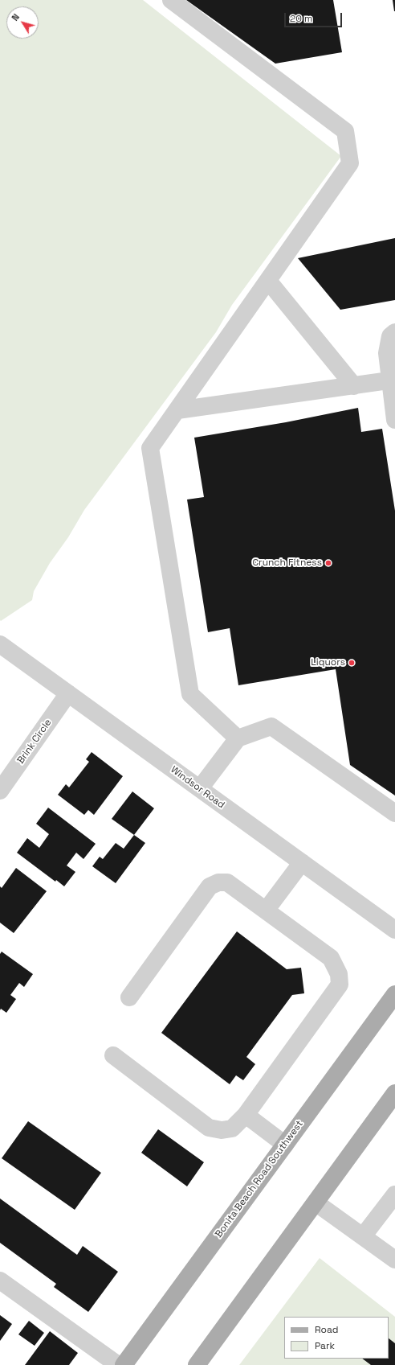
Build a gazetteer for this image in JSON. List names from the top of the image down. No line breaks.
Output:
{"streets":{"main road":["Bonita Beach Road Southwest"],"street":["Brink Circle","Windsor Road"]},"crossings":[["Brink Circle","Windsor Road"]],"places":["Crunch Fitness","Liquors"],"legend":["Road","Park"],"scale_bar":"20 m","north":"top left"}
